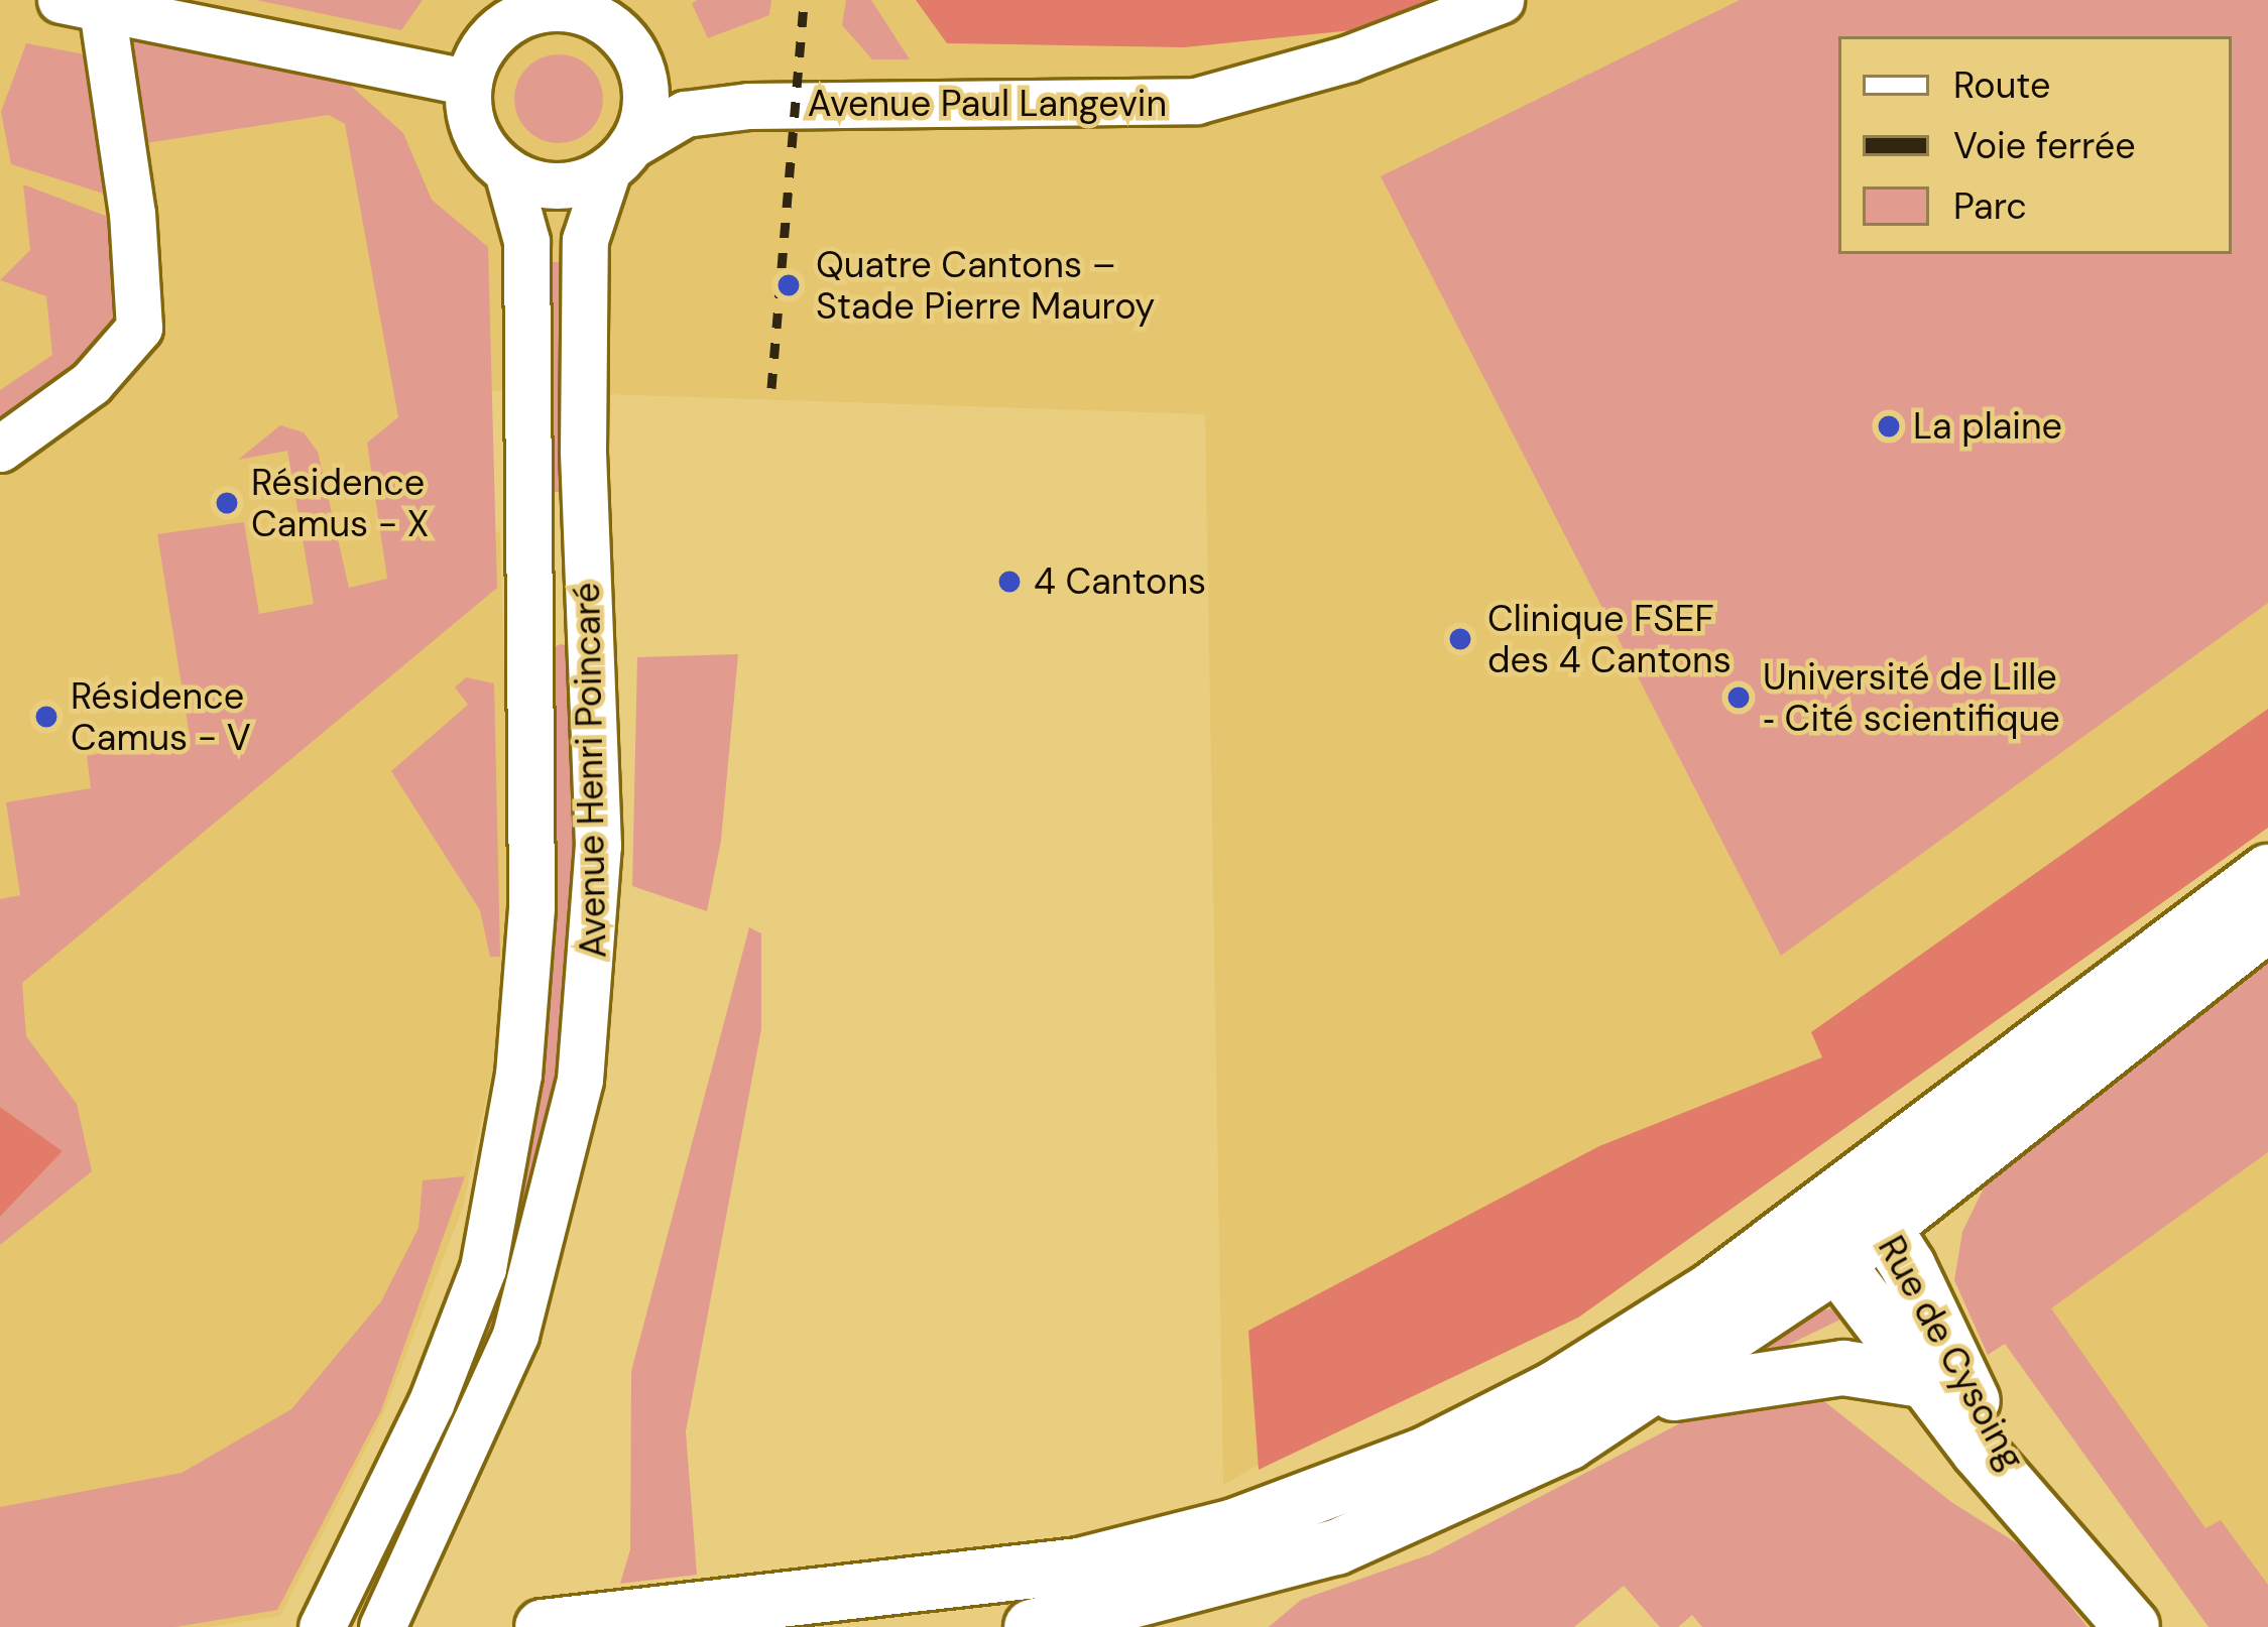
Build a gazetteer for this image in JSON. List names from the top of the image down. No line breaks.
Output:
{"streets":{"main road":["Rue de Cysoing"],"street":["Avenue Paul Langevin","Avenue Henri Poincaré"]},"crossings":[["Avenue Paul Langevin","Avenue Henri Poincaré"]],"places":["Quatre Cantons – Stade Pierre Mauroy","La plaine","Résidence Camus - X","4 Cantons","Clinique FSEF des 4 Cantons","Université de Lille ‐ Cité scientifique","Résidence Camus - V"],"legend":["Route","Voie ferrée","Parc"]}
